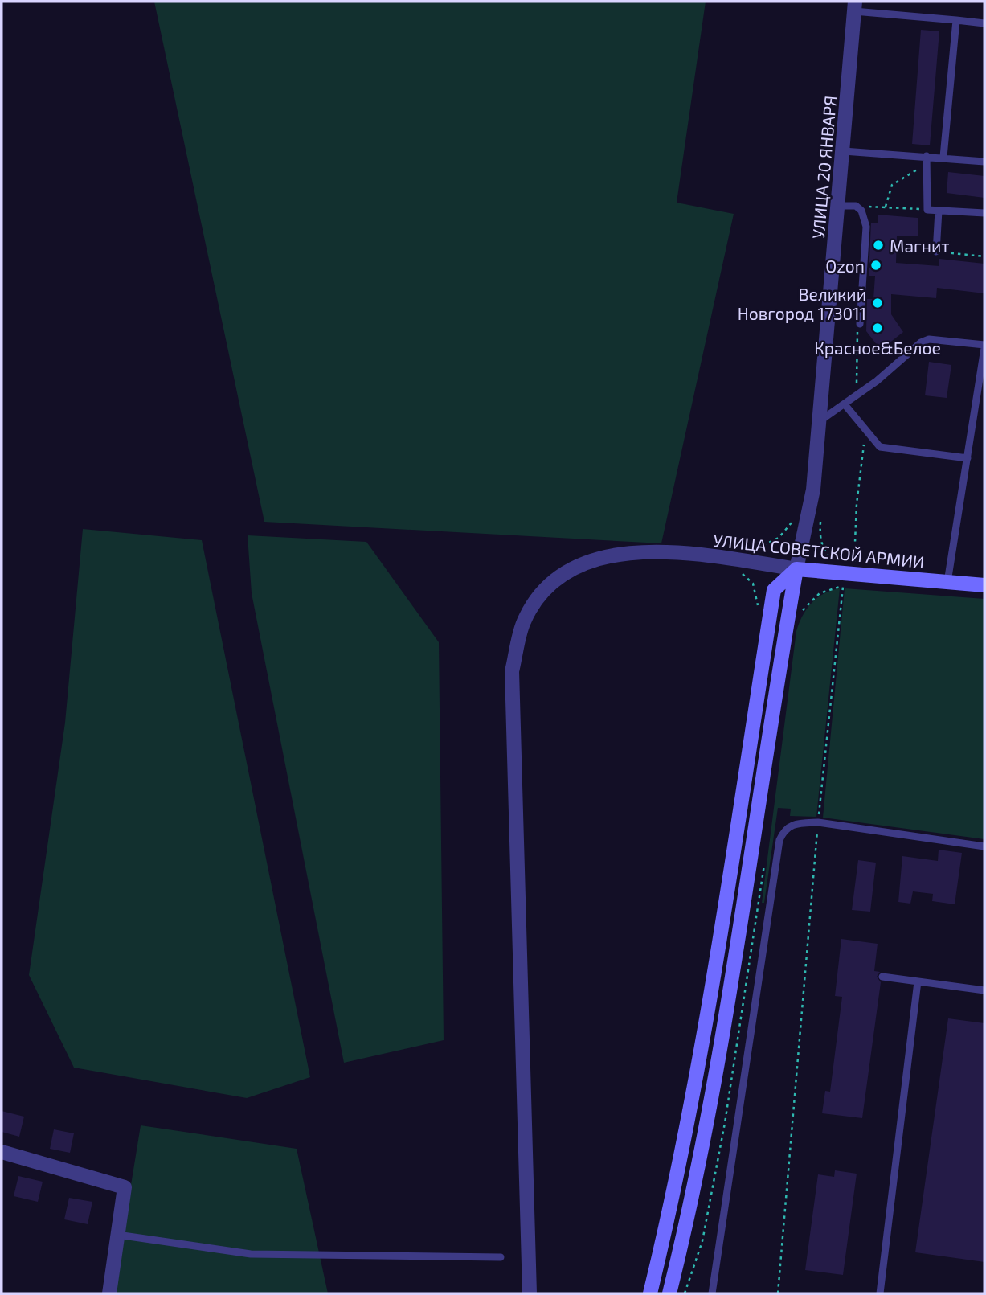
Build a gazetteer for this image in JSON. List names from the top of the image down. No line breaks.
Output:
{"streets":{"main road":["УЛИЦА СОВЕТСКОЙ АРМИИ"],"street":["УЛИЦА 20 ЯНВАРЯ"]},"crossings":[["УЛИЦА 20 ЯНВАРЯ","УЛИЦА СОВЕТСКОЙ АРМИИ"]],"places":["Магнит","Ozon","Великий Новгород 173011","Красное&Белое"]}
